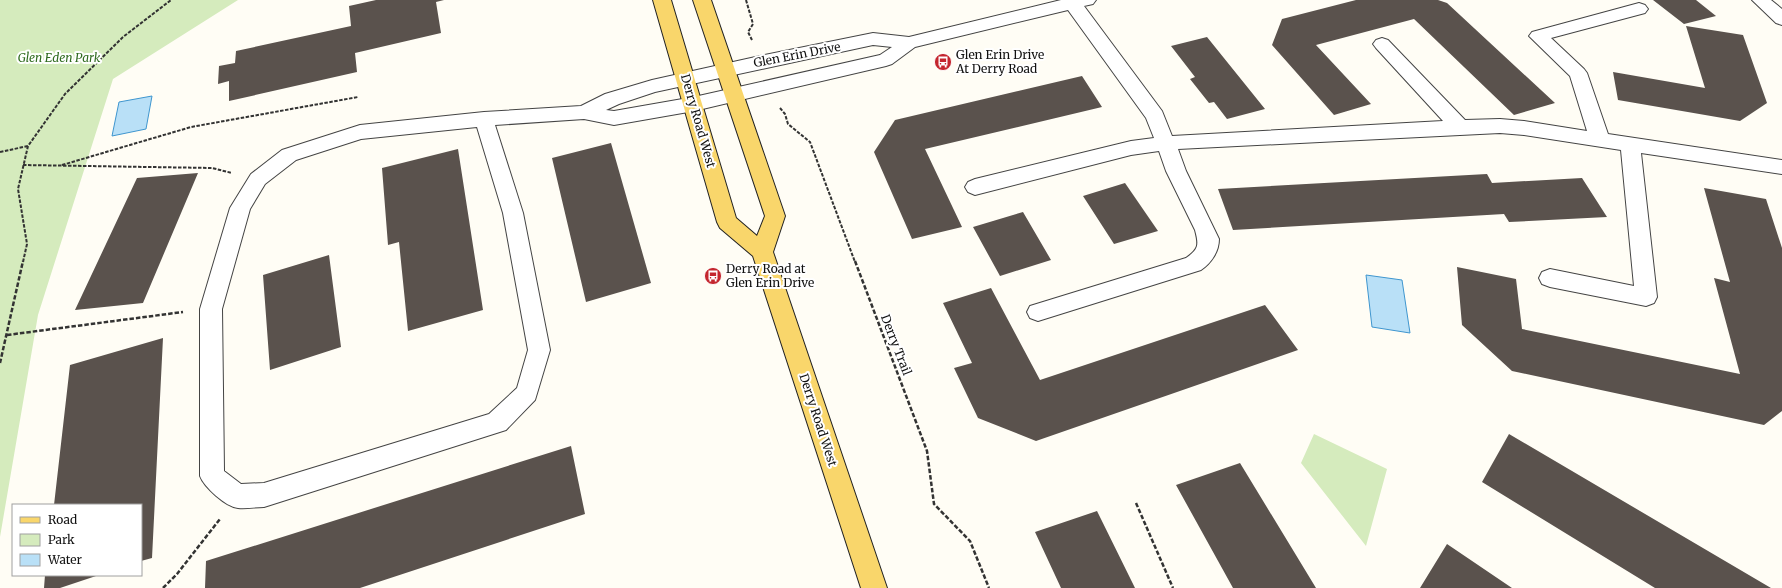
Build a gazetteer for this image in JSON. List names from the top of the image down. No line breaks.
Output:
{"streets":{"main road":["Derry Road West"],"street":["Glen Erin Drive"],"path":["Derry Trail"]},"crossings":[["Glen Erin Drive","Derry Road West"]],"parks":["Glen Eden Park"],"places":{"bus stop":["Glen Erin Drive At Derry Road","Derry Road at Glen Erin Drive"]},"legend":["Road","Park","Water"]}
